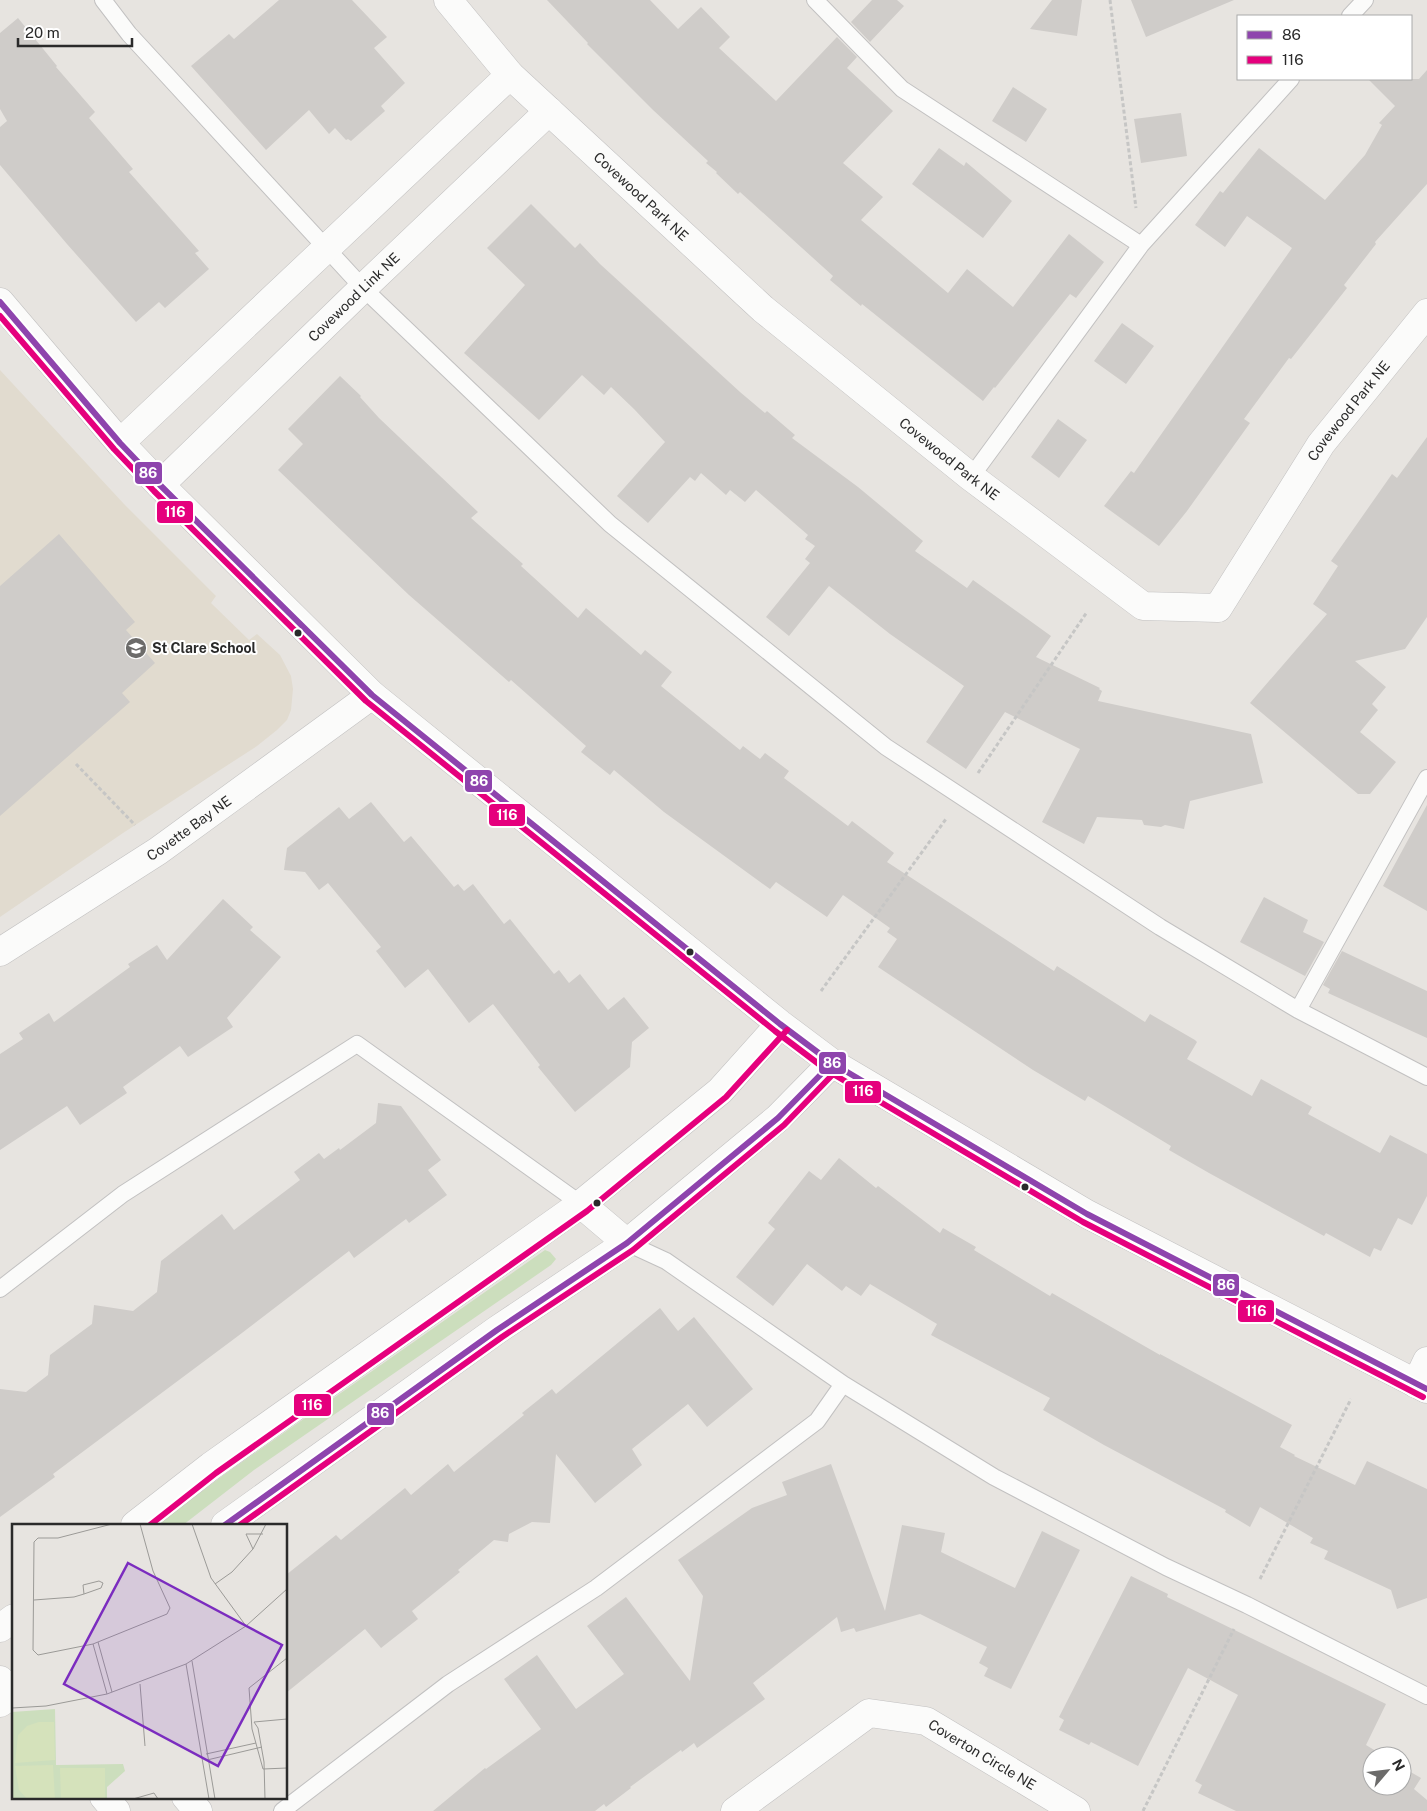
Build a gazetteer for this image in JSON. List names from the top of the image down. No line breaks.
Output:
{"streets":{"street":["Covewood Park NE","Covewood Link NE","Covette Bay NE","Coverton Circle NE"]},"crossings":[["Covewood Park NE","Covewood Link NE"]],"places":{"school or university":["St Clare School"]},"lines":["transit line 86","transit line 116"],"legend":["86","116"],"scale_bar":"20 m","north":"top right"}
